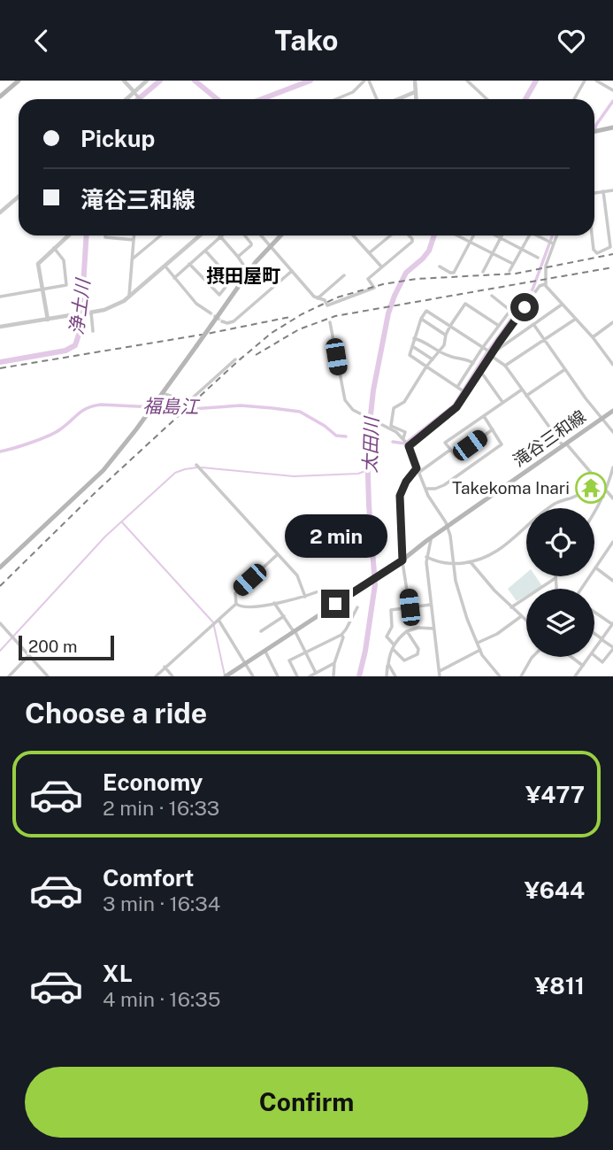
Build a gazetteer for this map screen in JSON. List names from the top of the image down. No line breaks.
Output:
{"streets":{"main road":["滝谷三和線"]},"districts":["摂田屋町"],"water":["浄土川","福島江","太田川"],"places":{"temple":["Takekoma Inari"]},"scale_bar":"200 m","page":{"header":"Tako","banner":["Pickup","滝谷三和線"],"bubble":"2 min","scale":"200 m","heading":"Choose a ride","list":[{"name":"Economy","note":"2 min · 16:33","value":"¥477"},{"name":"Comfort","note":"3 min · 16:34","value":"¥644"},{"name":"XL","note":"4 min · 16:35","value":"¥811"}],"buttons":"Confirm"}}
